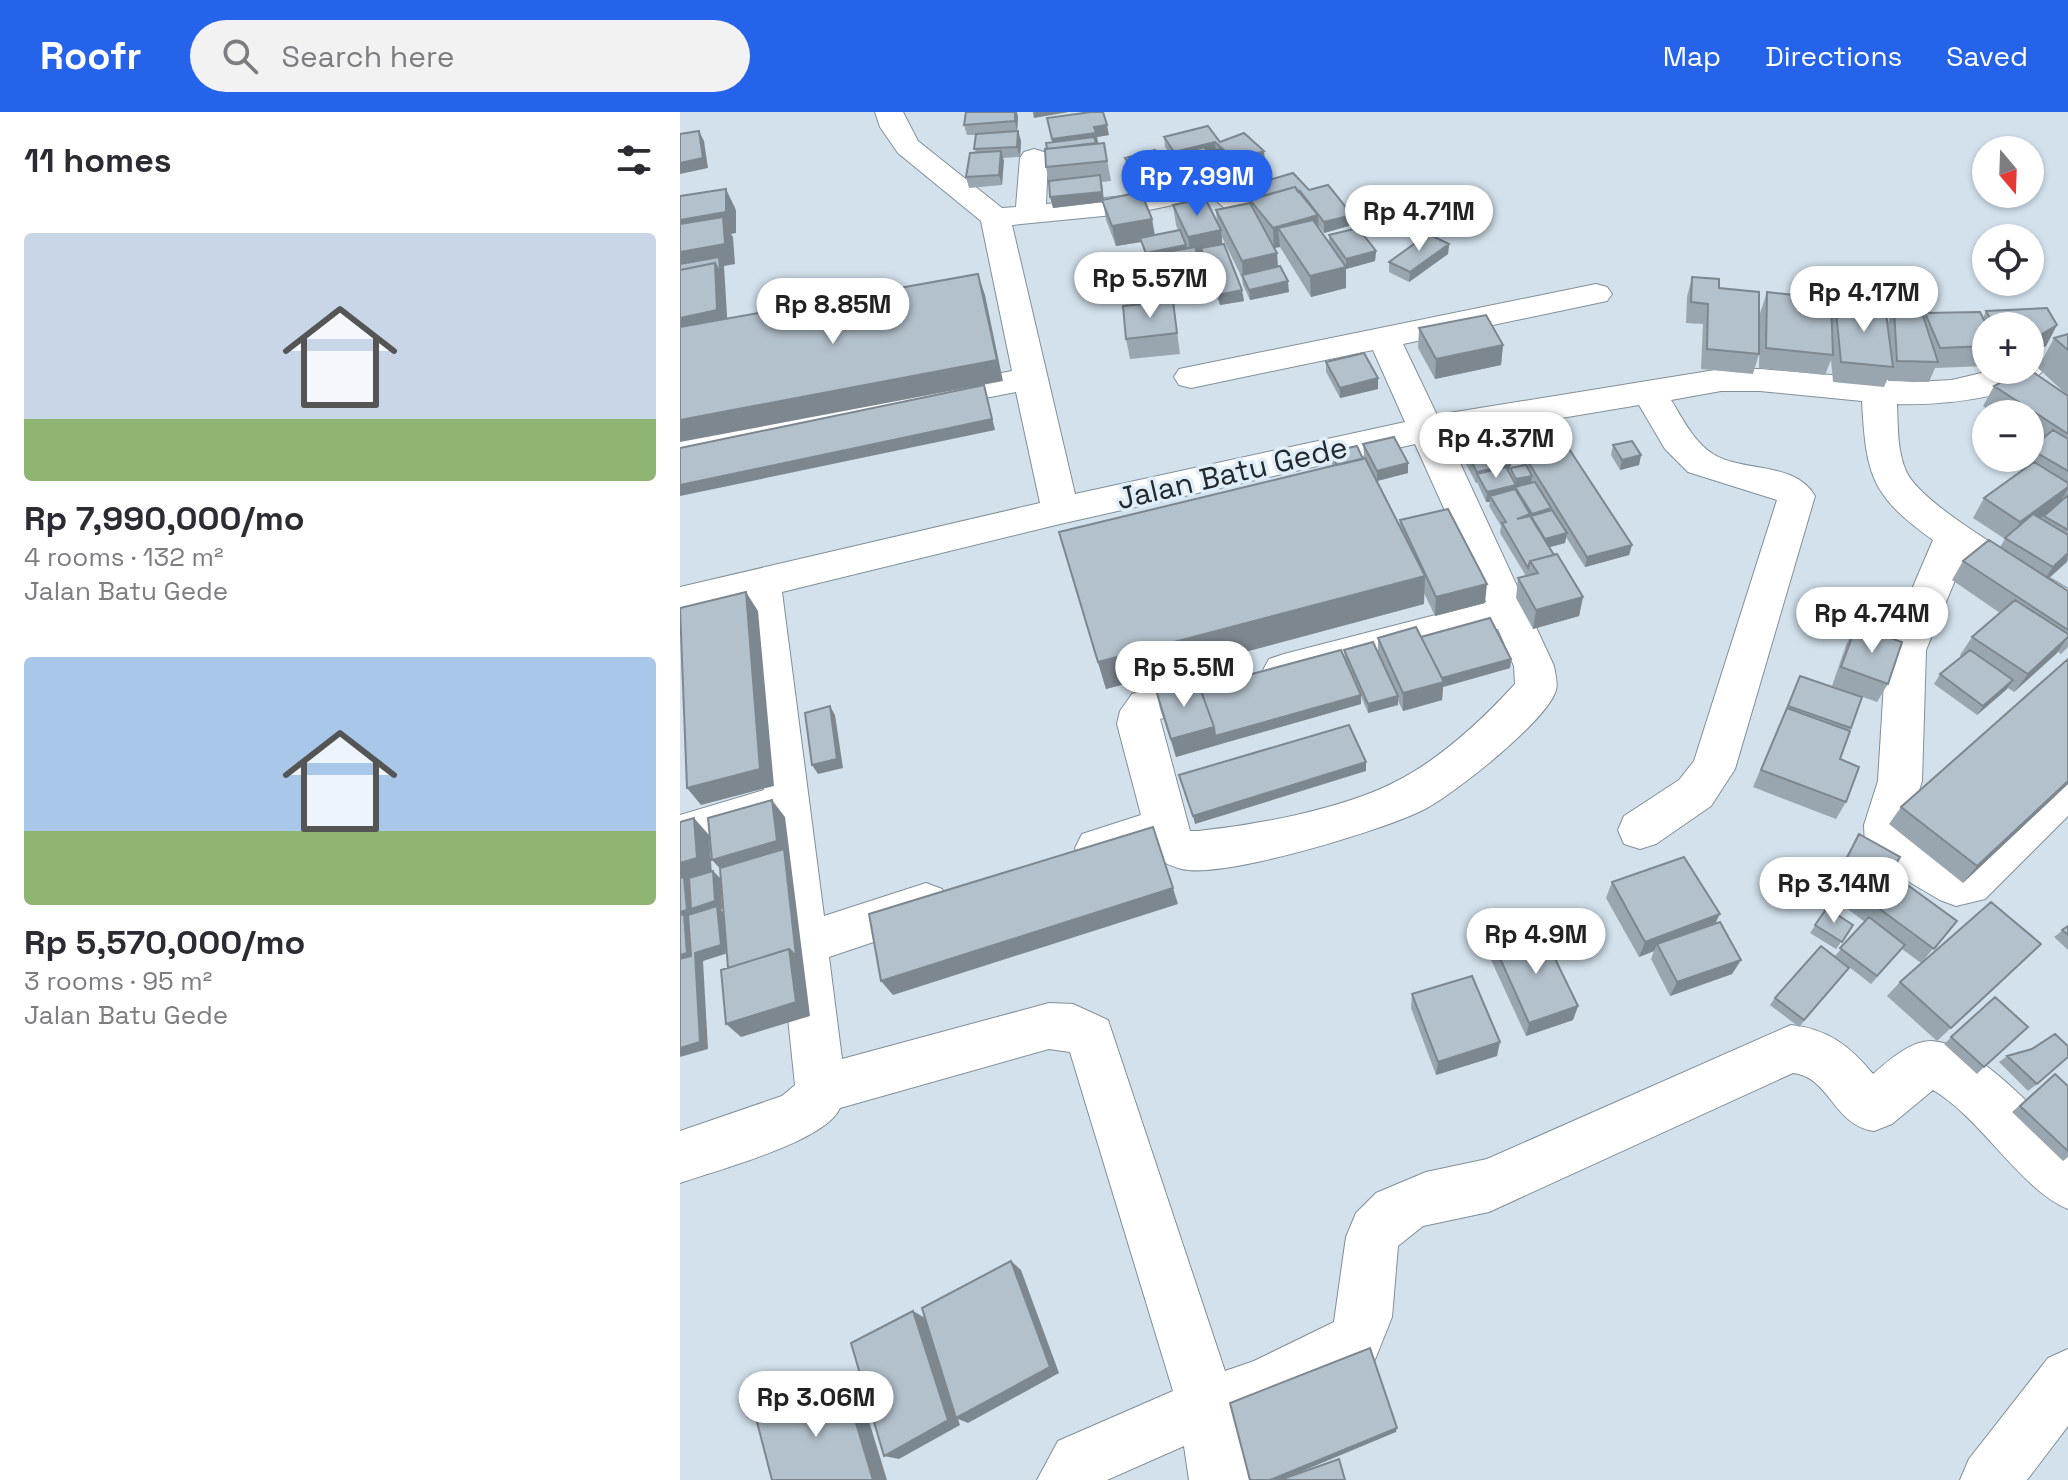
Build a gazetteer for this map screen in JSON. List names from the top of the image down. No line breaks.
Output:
{"streets":{"street":["Jalan Batu Gede"]},"north":"bottom","page":{"header":"Roofr","search":"Search here","nav":["Map","Directions","Saved"],"heading":"11 homes","map_buttons":["+","−"],"price":["Rp 7.99M","Rp 4.71M","Rp 5.57M","Rp 4.17M","Rp 8.85M","Rp 4.37M","Rp 4.74M","Rp 5.5M","Rp 3.14M","Rp 4.9M","Rp 3.06M"],"list":[{"name":"Rp 7,990,000/mo","note":"4 rooms · 132 m² · Jalan Batu Gede"},{"name":"Rp 5,570,000/mo","note":"3 rooms · 95 m² · Jalan Batu Gede"}]}}
